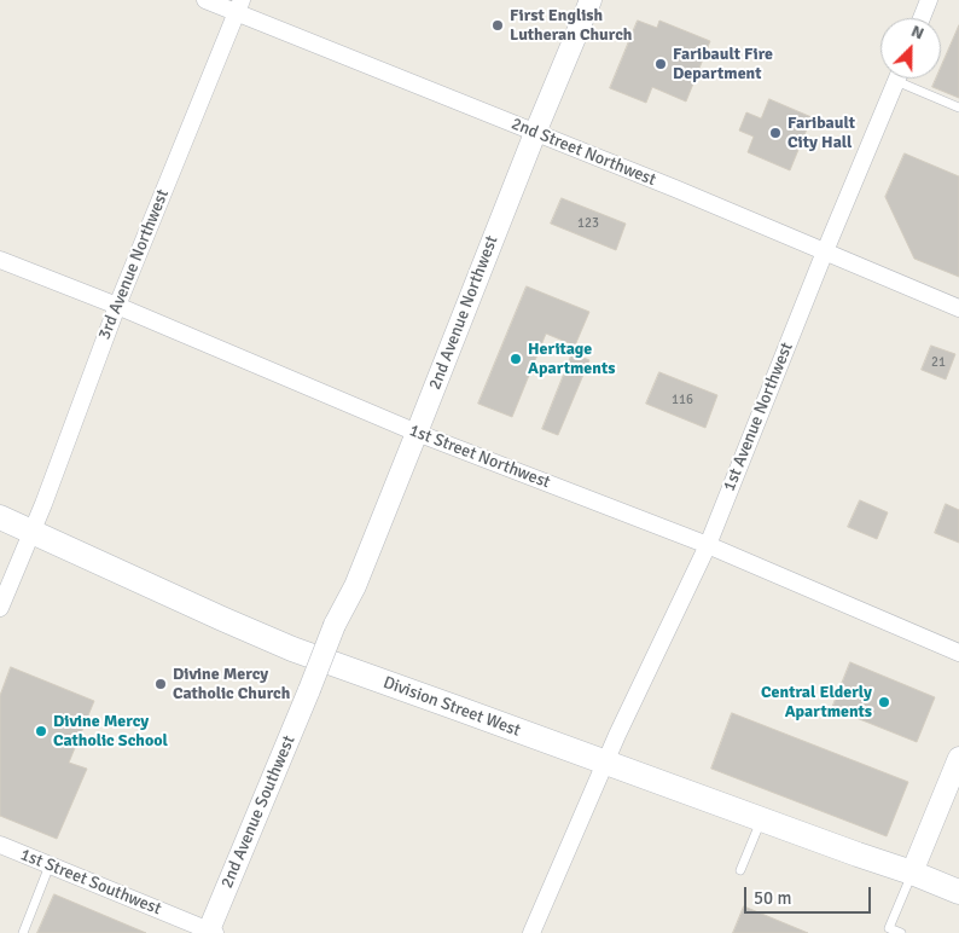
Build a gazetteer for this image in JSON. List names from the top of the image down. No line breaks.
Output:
{"streets":{"main road":["Division Street West"],"street":["2nd Street Northwest","3rd Avenue Northwest","2nd Avenue Northwest","1st Avenue Northwest","1st Street Northwest","2nd Avenue Southwest","1st Street Southwest"]},"crossings":[["2nd Street Northwest","3rd Avenue Northwest"],["2nd Street Northwest","2nd Avenue Northwest"],["2nd Street Northwest","1st Avenue Northwest"],["3rd Avenue Northwest","1st Street Northwest"],["3rd Avenue Northwest","Division Street West"],["2nd Avenue Northwest","1st Street Northwest"],["2nd Avenue Northwest","2nd Avenue Southwest"],["1st Avenue Northwest","1st Street Northwest"],["1st Avenue Northwest","Division Street West"],["2nd Avenue Southwest","1st Street Southwest"]],"places":["First English Lutheran Church","Faribault Fire Department","Faribault City Hall","Heritage Apartments","Divine Mercy Catholic Church","Central Elderly Apartments","Divine Mercy Catholic School"],"house_numbers":["123","21","116"],"scale_bar":"50 m","north":"top right"}
